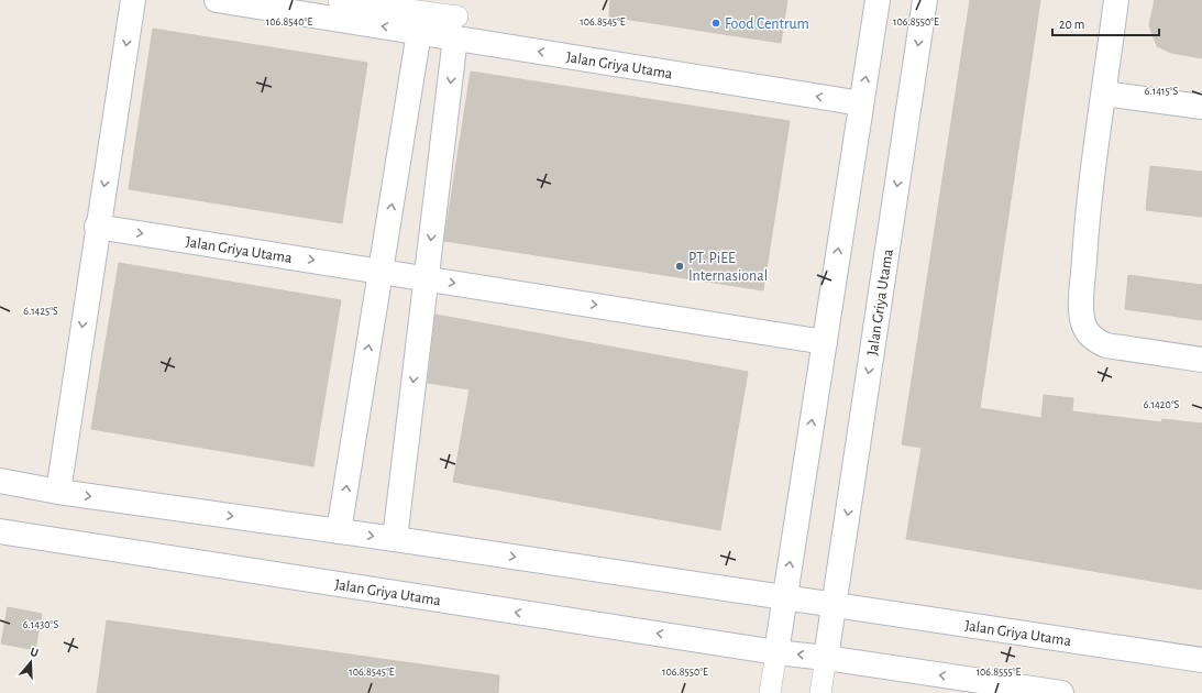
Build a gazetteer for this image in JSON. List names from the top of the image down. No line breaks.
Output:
{"streets":{"street":["Jalan Griya Utama"]},"places":["Food Centrum","PT. PiEE Internasional"],"scale_bar":"20 m","north":"top","coordinates":["106.8540°E","106.8545°E","106.8550°E","6.1415°S","6.1425°S","6.1420°S","6.1430°S","106.8555°E"]}
